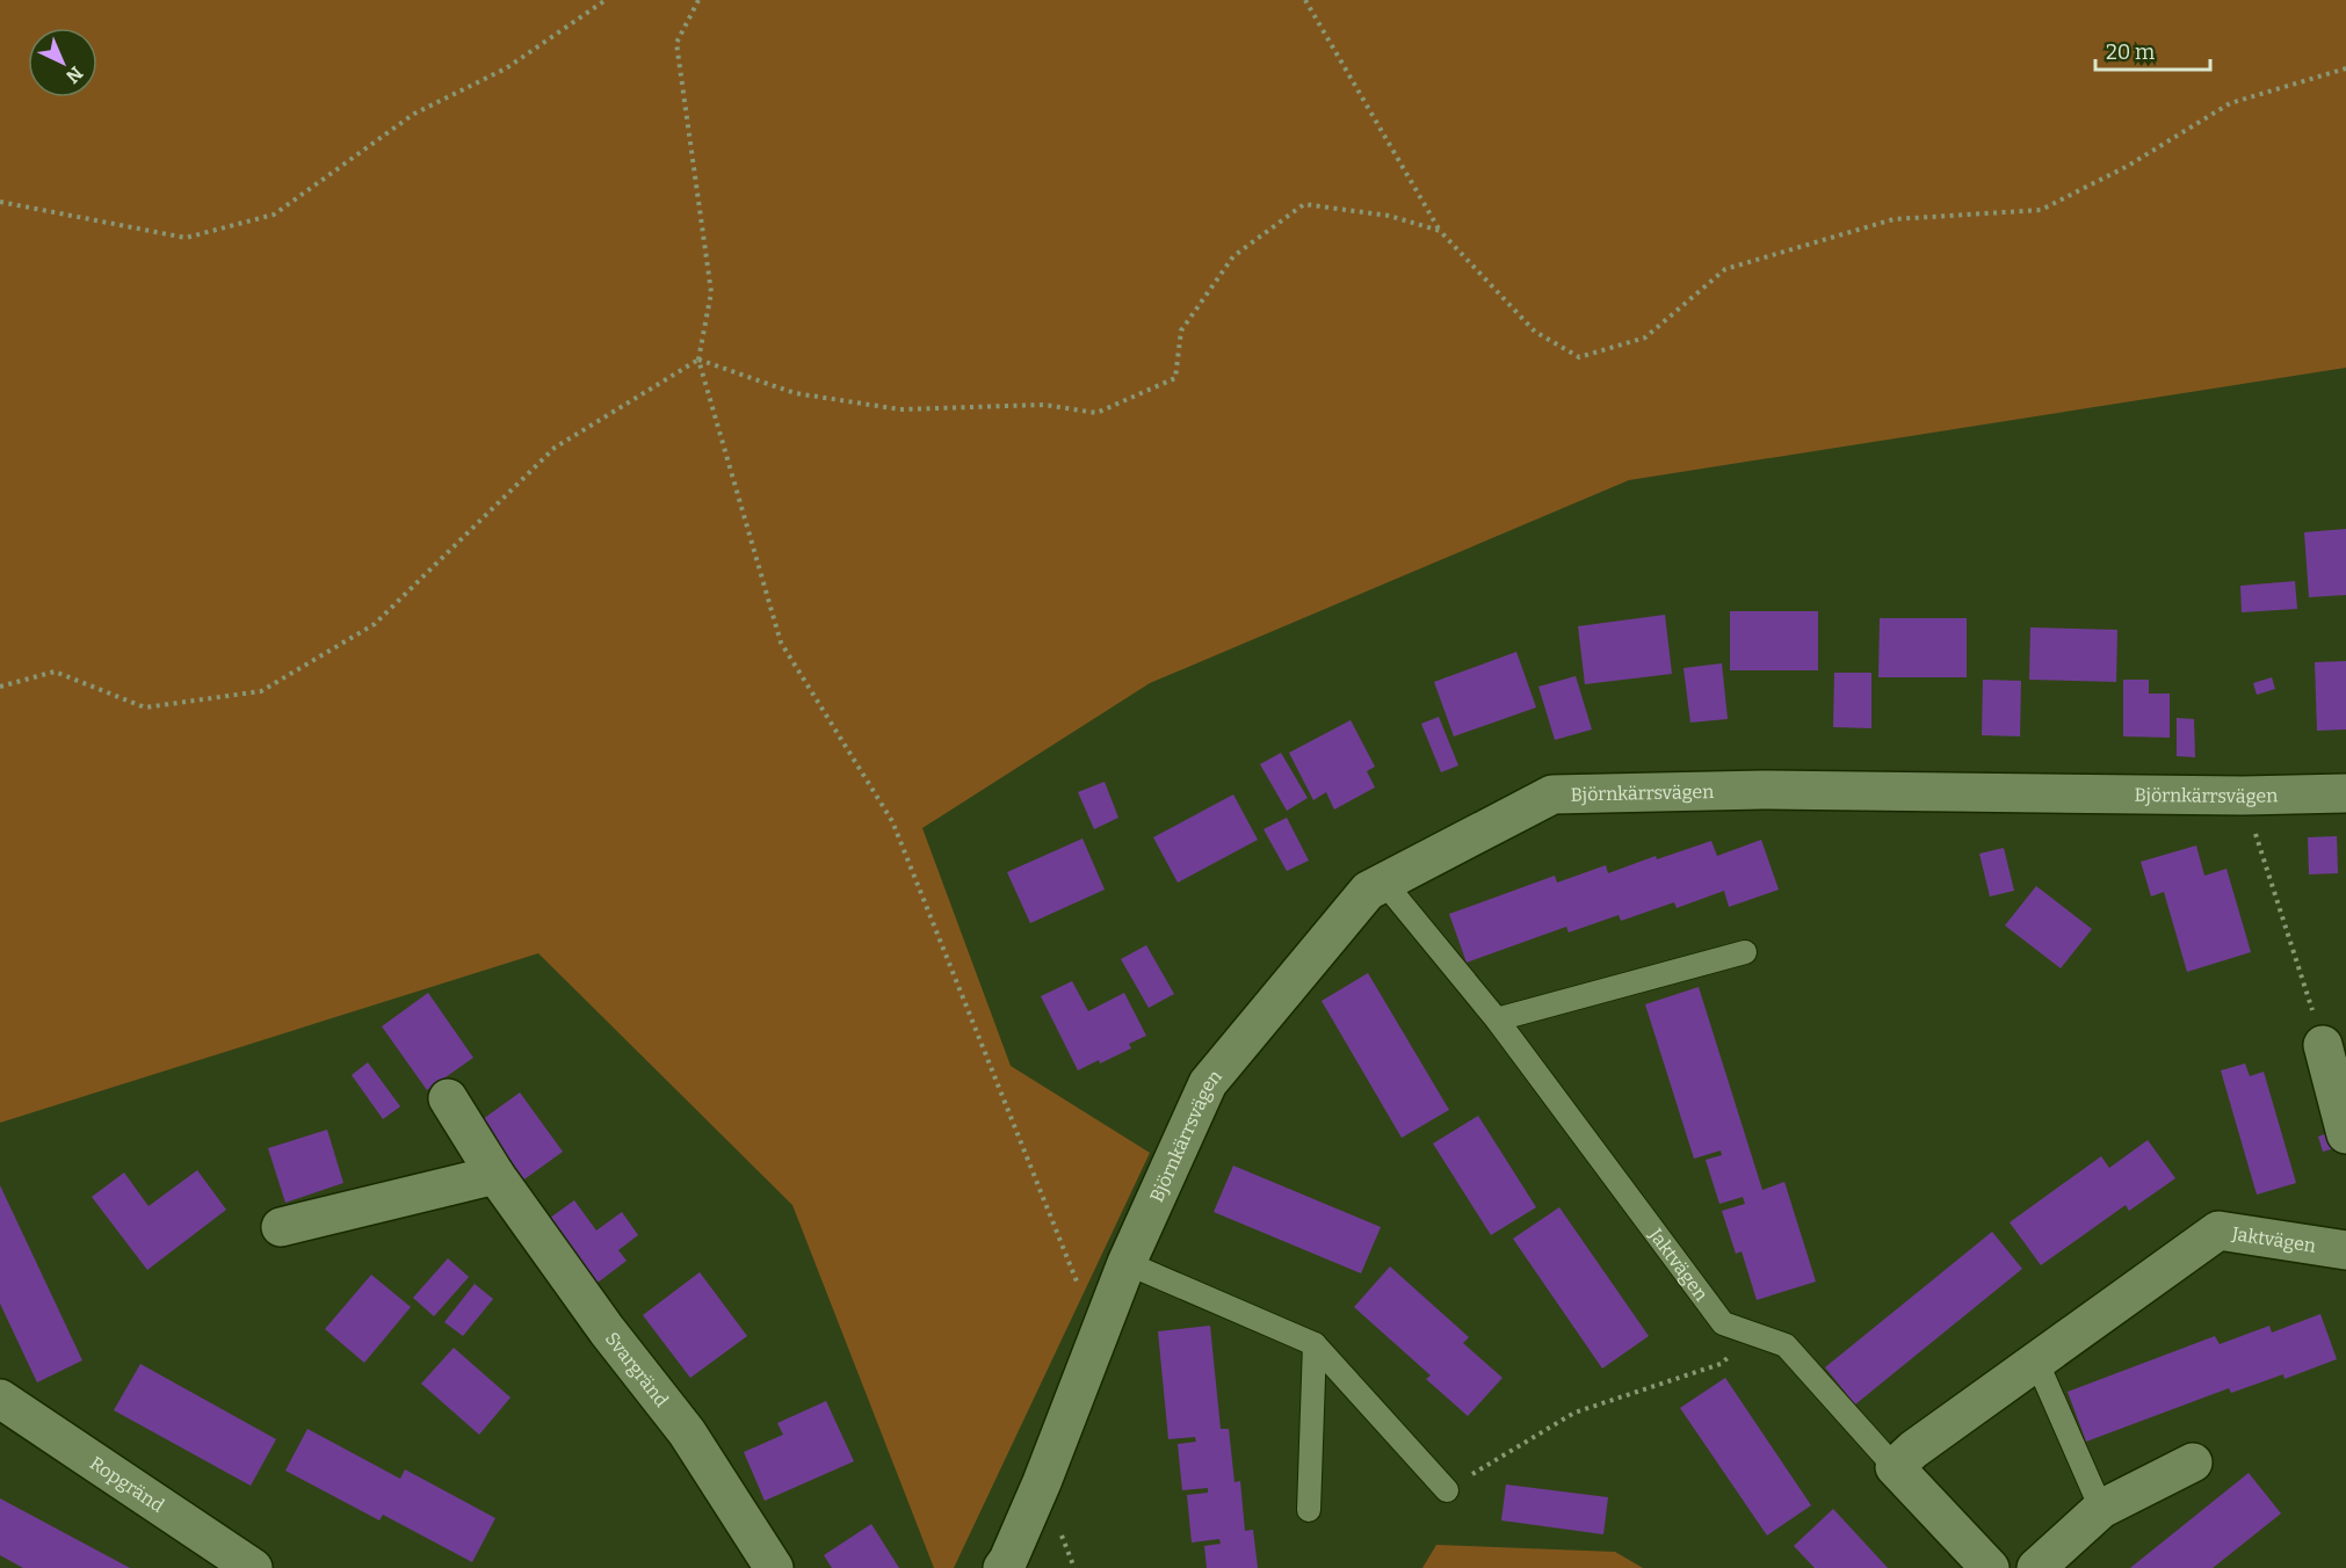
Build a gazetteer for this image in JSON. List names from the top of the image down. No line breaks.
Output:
{"streets":{"street":["Björnkärrsvägen","Jaktvägen","Svargränd","Ropgränd"]},"crossings":[["Björnkärrsvägen","Jaktvägen"]],"scale_bar":"20 m","north":"bottom right"}
